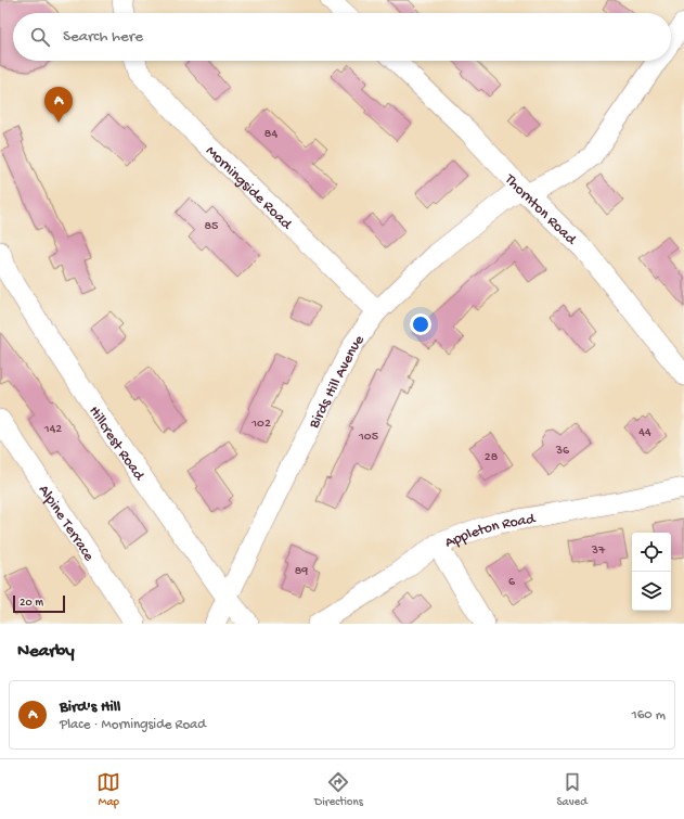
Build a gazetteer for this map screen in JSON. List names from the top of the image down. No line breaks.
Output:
{"streets":{"street":["Morningside Road","Thornton Road","Birds Hill Avenue","Hillcrest Road","Alpine Terrace","Appleton Road"]},"crossings":[["Morningside Road","Birds Hill Avenue"],["Thornton Road","Birds Hill Avenue"],["Birds Hill Avenue","Hillcrest Road"]],"house_numbers":["84","85","102","142","44","105","36","28","37","89","6"],"scale_bar":"20 m","page":{"search":"Search here","pins":"A","scale":"20 m","heading":"Nearby","list":[{"mark":"A","name":"Bird's Hill","note":"Place · Morningside Road","value":"160 m"}],"nav":["Map","Directions","Saved"]}}
